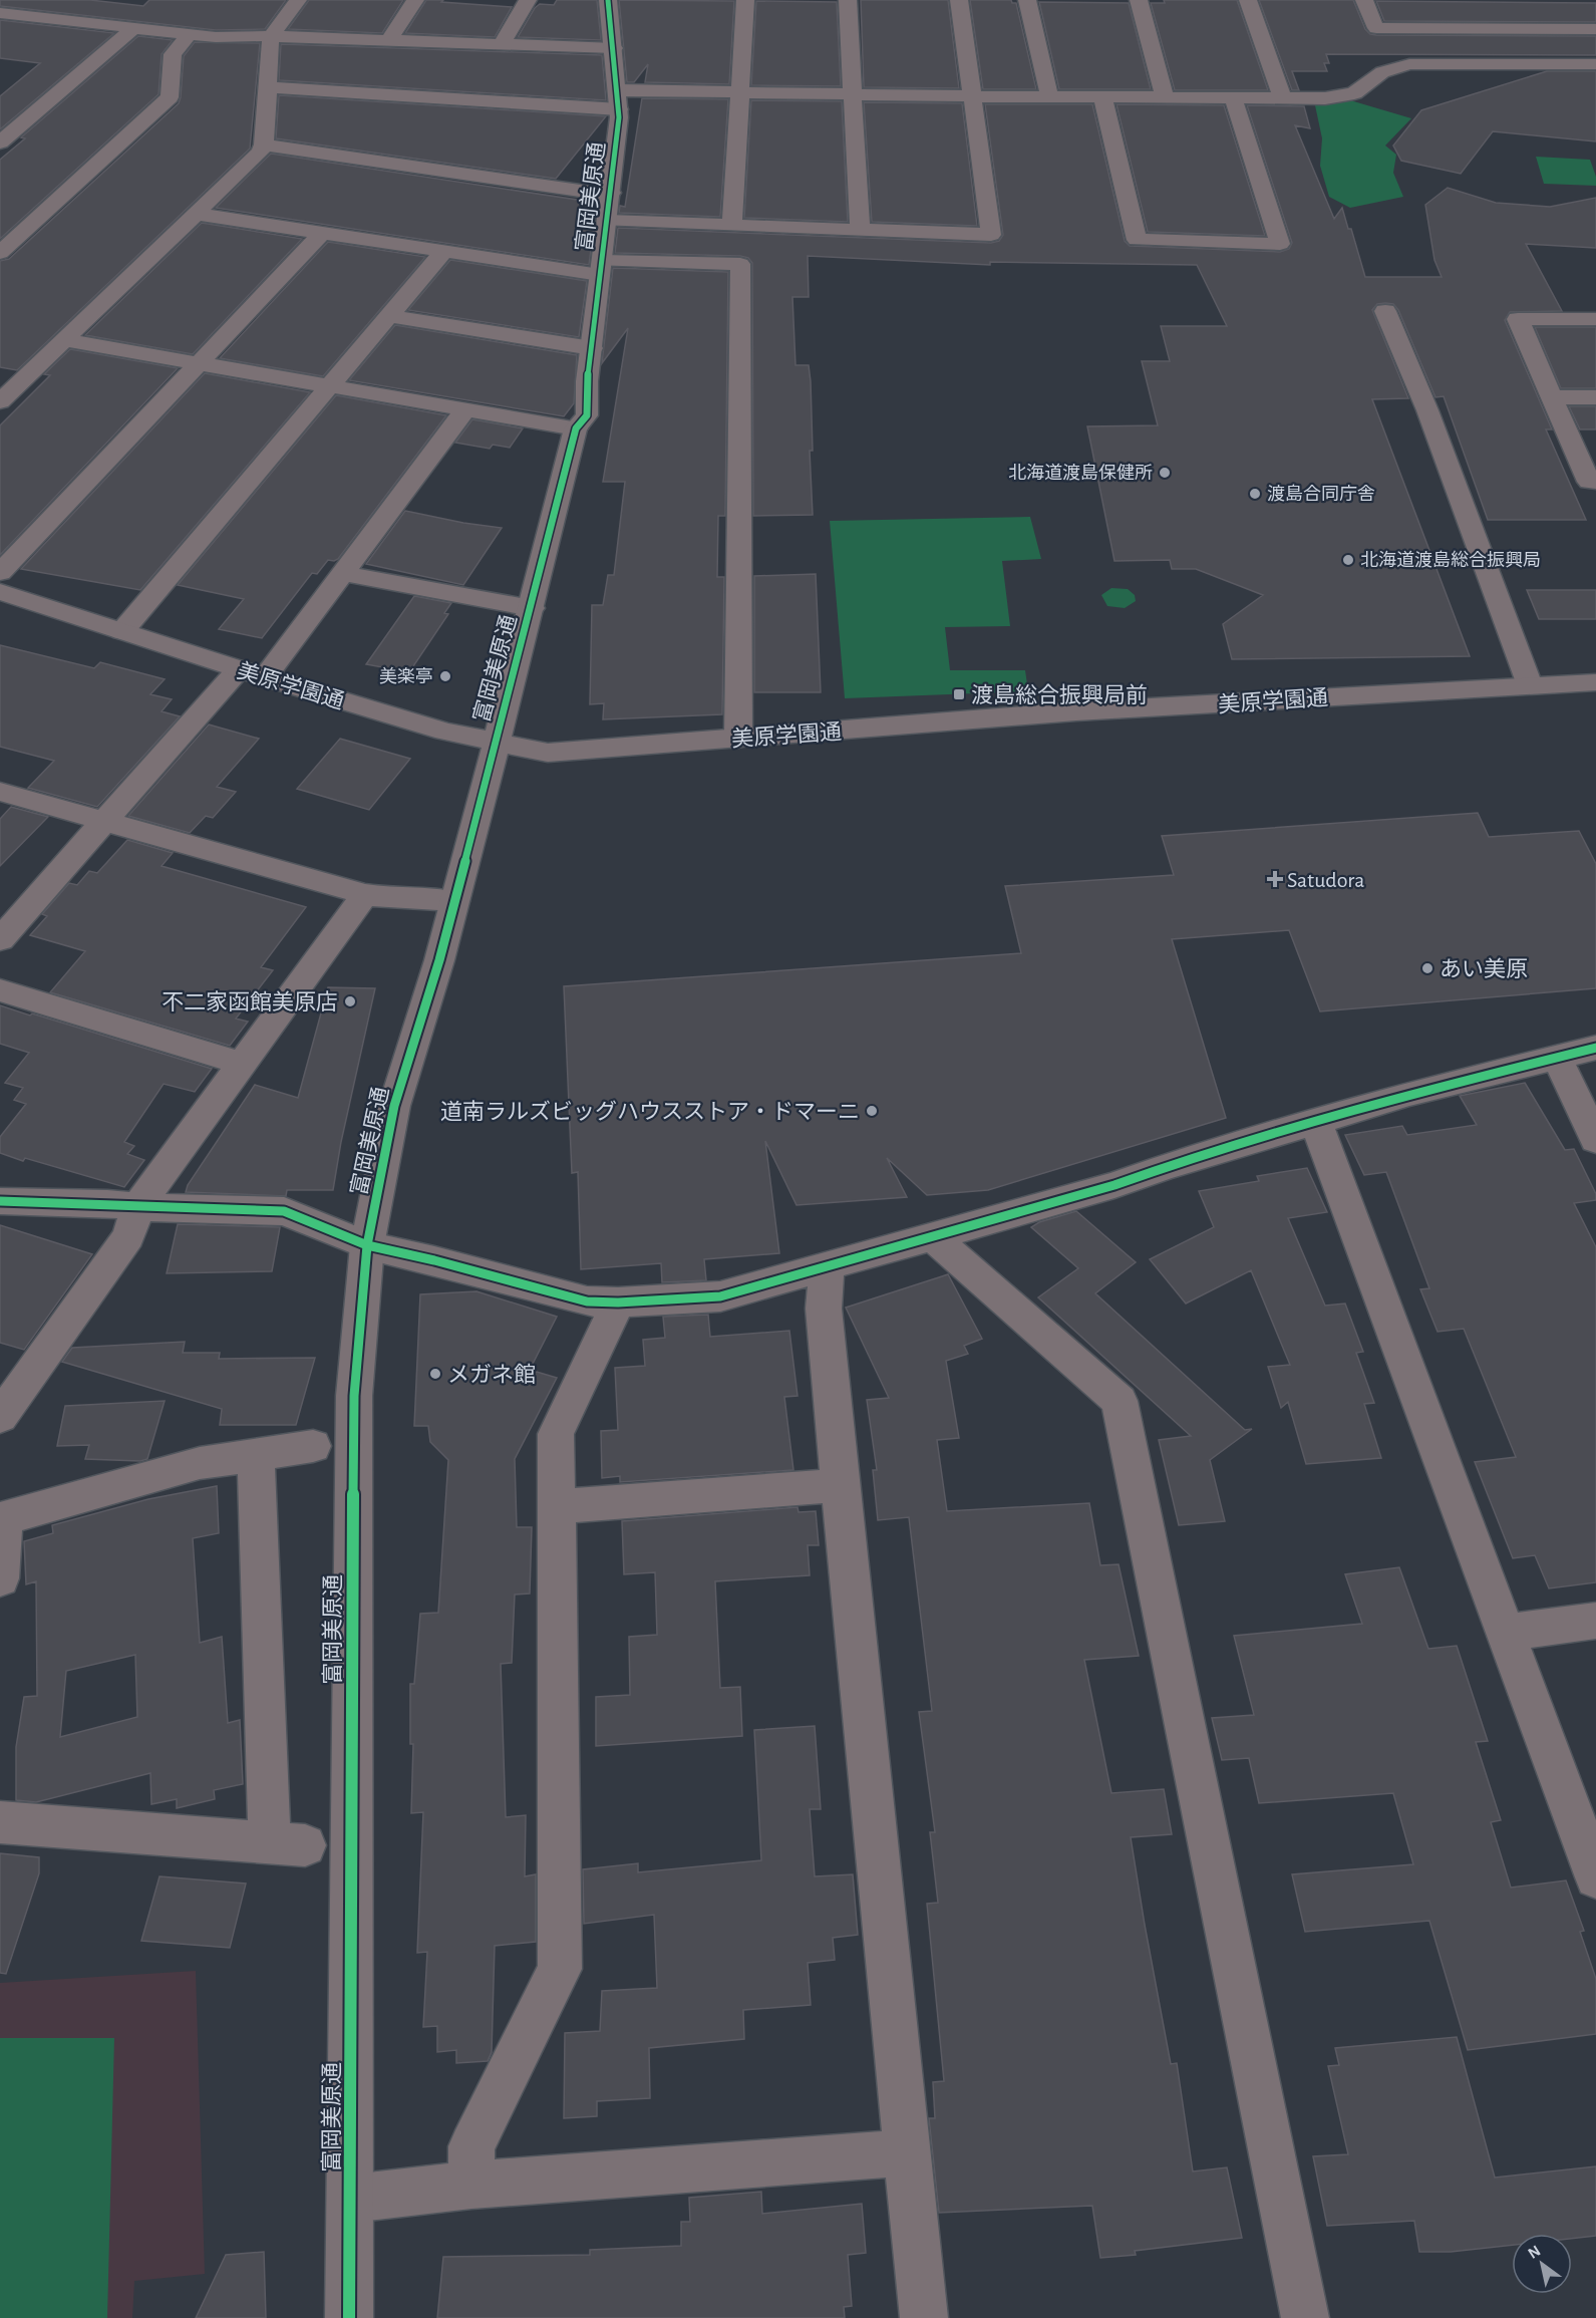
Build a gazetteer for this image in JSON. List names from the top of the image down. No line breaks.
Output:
{"streets":{"street":["富岡美原通","美原学園通"]},"crossings":[["富岡美原通","美原学園通"]],"places":{"other":["北海道渡島保健所","渡島合同庁舎","北海道渡島総合振興局","美楽亭","あい美原","不二家函館美原店","道南ラルズビッグハウスストア・ドマーニ","メガネ館"],"transit":["渡島総合振興局前"],"health":["Satudora"]},"north":"top left"}
